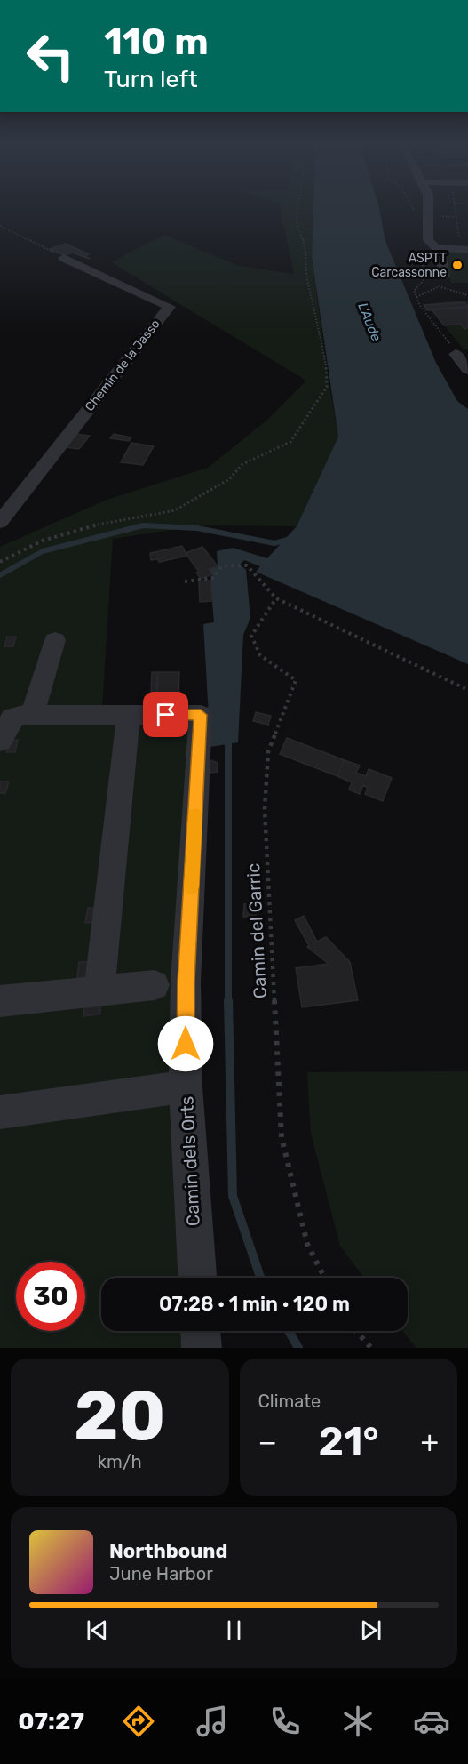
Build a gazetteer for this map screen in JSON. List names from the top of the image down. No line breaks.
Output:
{"streets":{"street":["Chemin de la Jasso","Camin dels Orts"],"path":["Camin del Garric"]},"water":["L'Aude"],"places":["ASPTT Carcassonne"],"page":{"turn":["110 m","Turn left"],"limit":"30","trip":"07:28 · 1 min · 120 m","tile":[["20","km/h"],"Climate"],"heat":["−","21°","+"],"song":["Northbound","June Harbor"],"tabs":"07:27"}}
